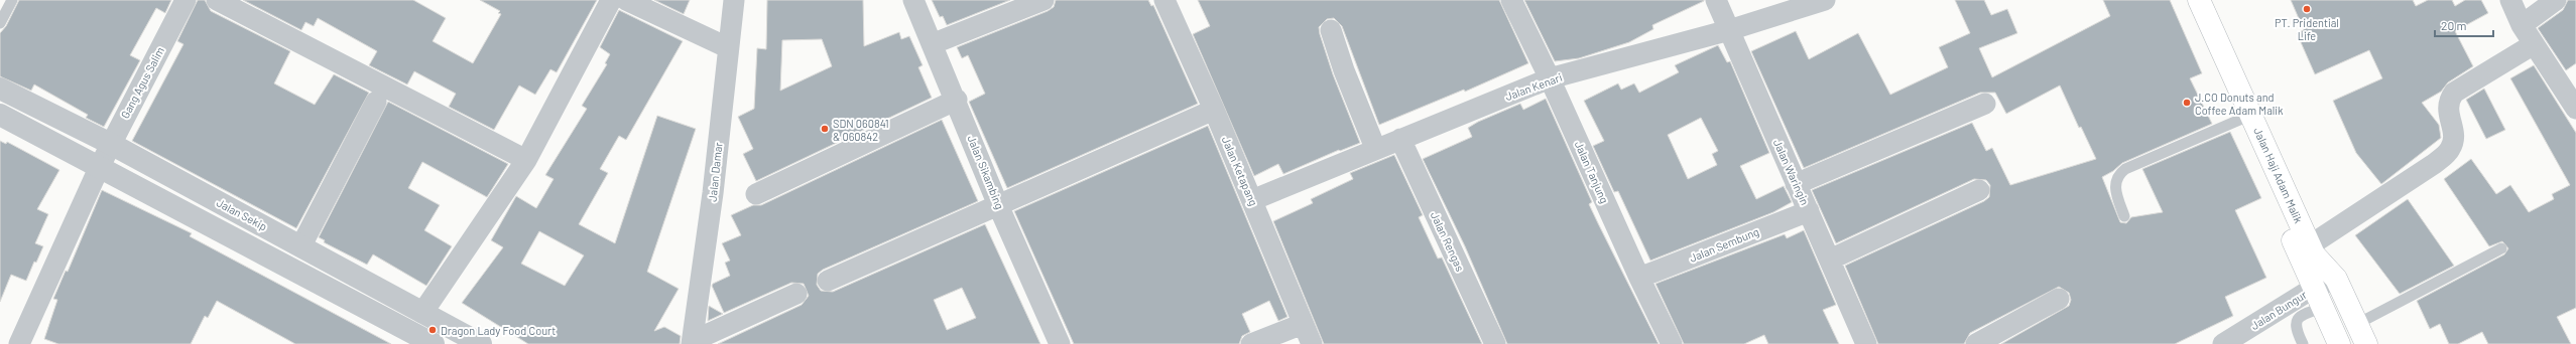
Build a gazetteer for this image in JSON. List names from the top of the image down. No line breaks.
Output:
{"streets":{"main road":["Jalan Haji Adam Malik"],"street":["Gang Agus Salim","Jalan Kenari","Jalan Ketapang","Jalan Damar","Jalan Sikambing","Jalan Tanjung","Jalan Waringin","Jalan Sekip","Jalan Rengas","Jalan Sembung","Jalan Bungur"]},"crossings":[["Gang Agus Salim","Jalan Sekip"],["Jalan Kenari","Jalan Ketapang"],["Jalan Kenari","Jalan Tanjung"],["Jalan Kenari","Jalan Waringin"],["Jalan Kenari","Jalan Rengas"],["Jalan Tanjung","Jalan Sembung"],["Jalan Waringin","Jalan Sembung"],["Jalan Haji Adam Malik","Jalan Bungur"]],"places":["PT. Pridential Life","J.CO Donuts and Coffee Adam Malik","SDN 060841 & 060842","Dragon Lady Food Court"],"scale_bar":"20 m"}
